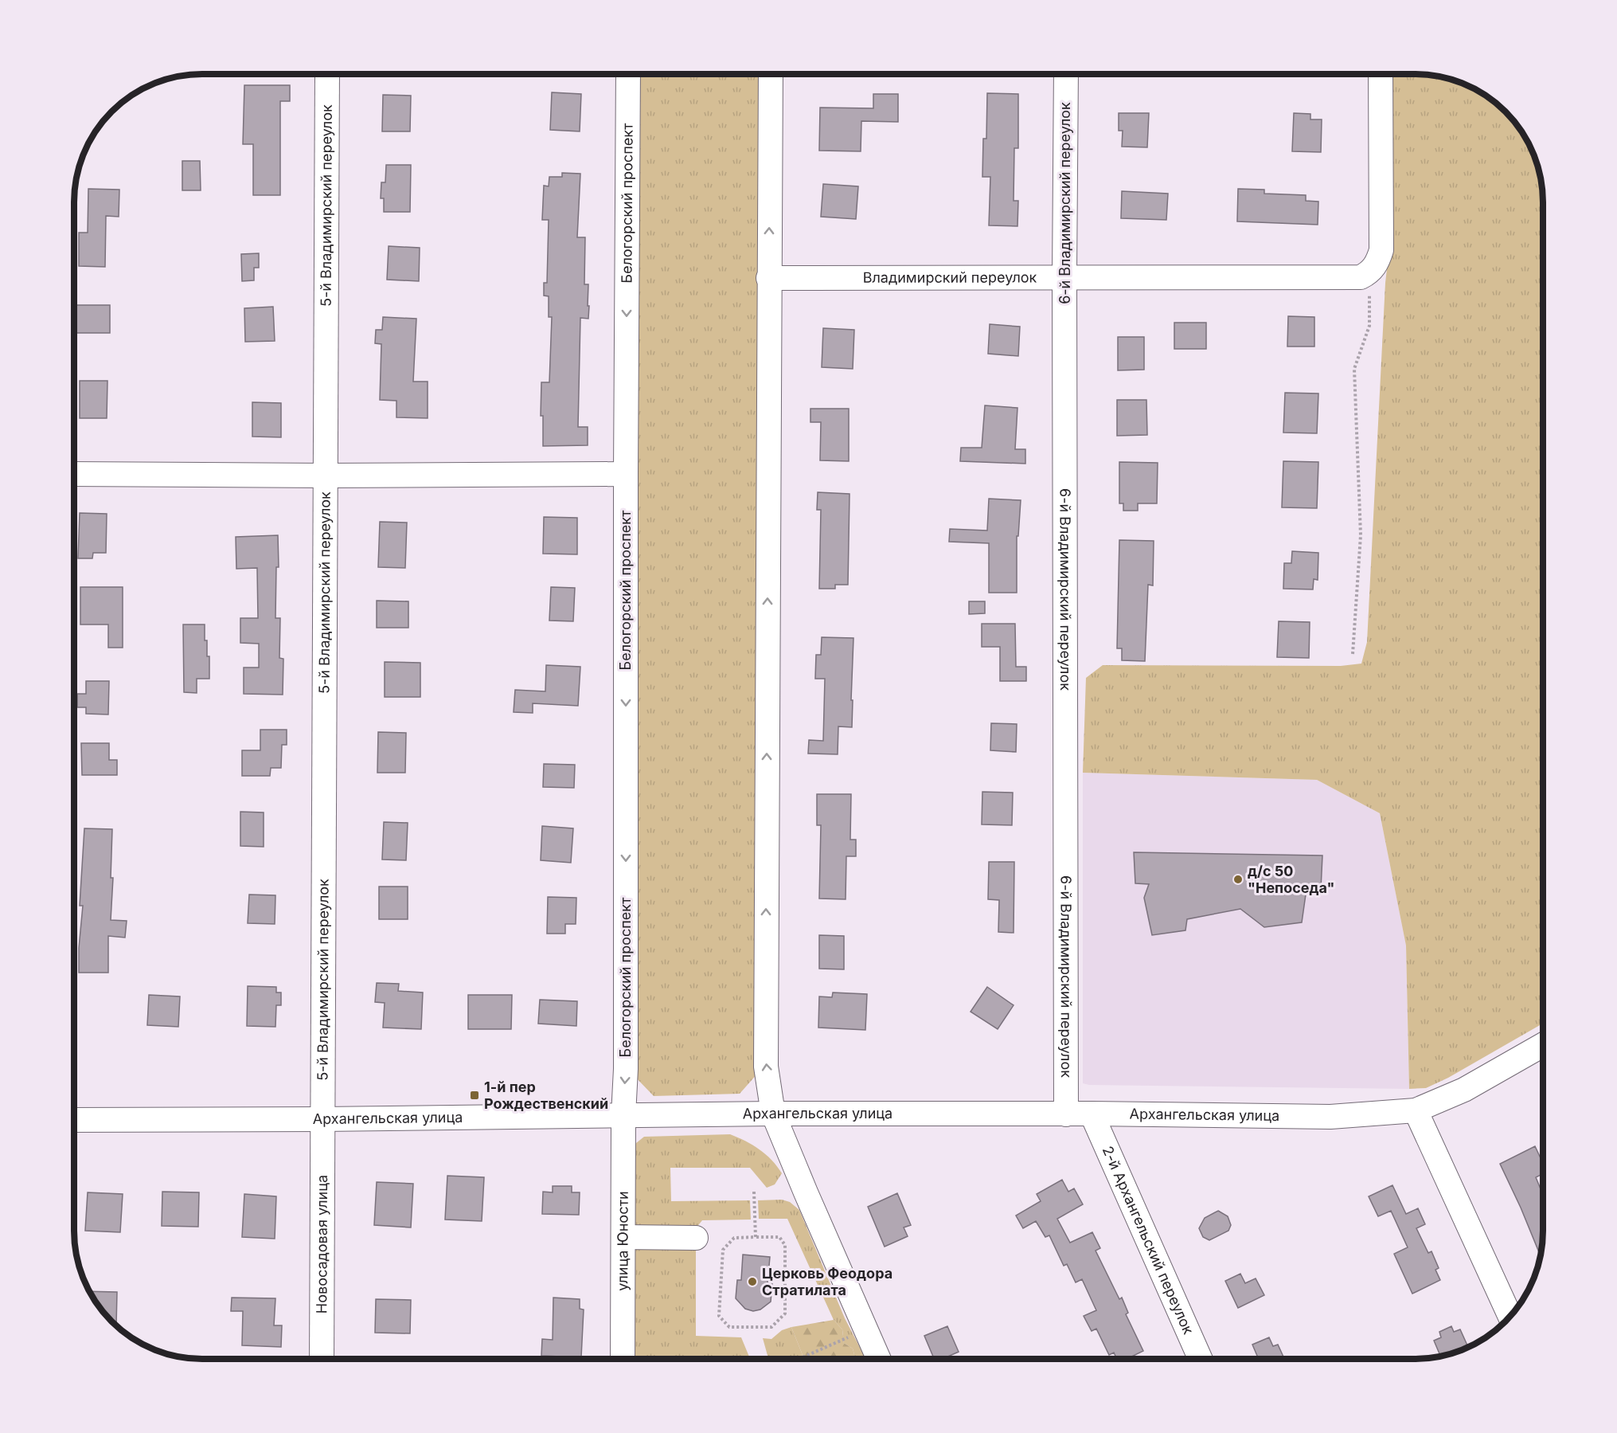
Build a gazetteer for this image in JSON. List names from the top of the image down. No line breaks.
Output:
{"streets":{"street":["Белогорский проспект","6-й Владимирский переулок","5-й Владимирский переулок","Владимирский переулок","Архангельская улица","2-й Архангельский переулок","улица Юности","Новосадовая улица"]},"crossings":[["Белогорский проспект","Архангельская улица"],["Белогорский проспект","улица Юности"],["6-й Владимирский переулок","Владимирский переулок"],["6-й Владимирский переулок","Архангельская улица"],["5-й Владимирский переулок","Архангельская улица"],["5-й Владимирский переулок","Новосадовая улица"],["Архангельская улица","2-й Архангельский переулок"],["Архангельская улица","улица Юности"],["Архангельская улица","Новосадовая улица"]],"places":{"other":["д/с 50 \"Непоседа\"","Церковь Феодора Стратилата"],"transit":["1-й пер Рождественский"]}}
